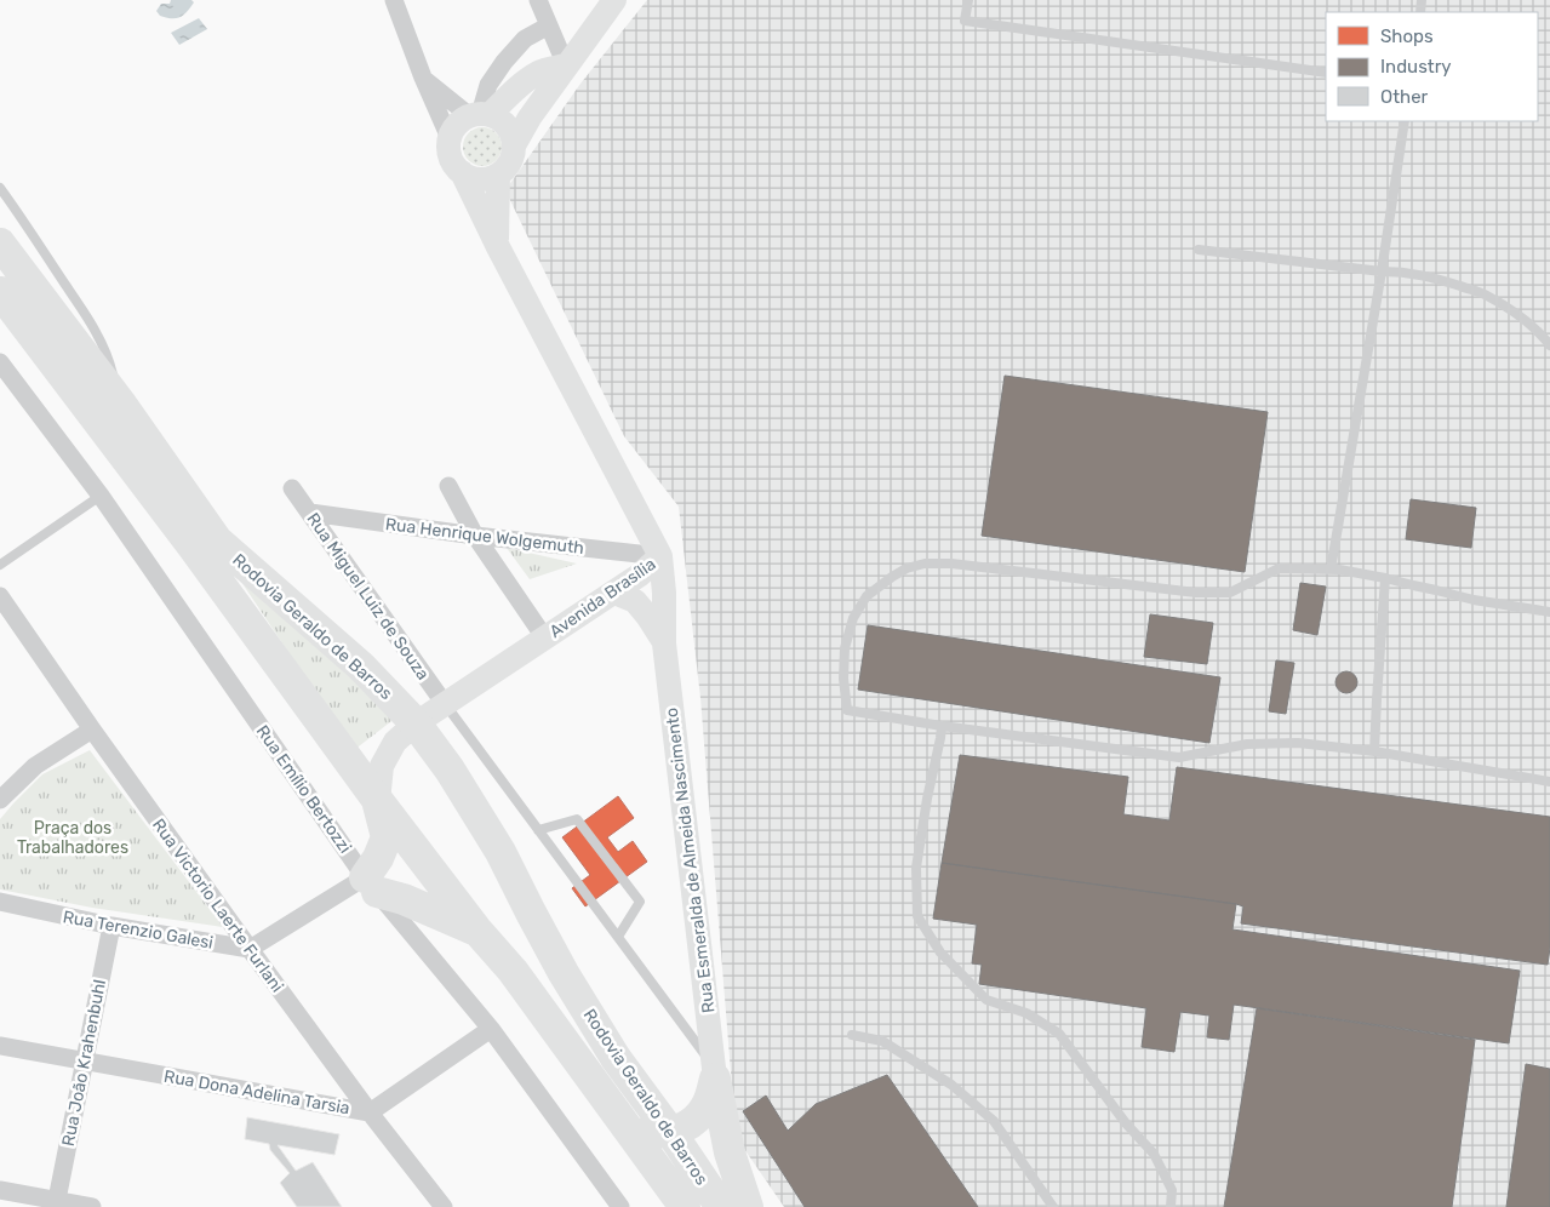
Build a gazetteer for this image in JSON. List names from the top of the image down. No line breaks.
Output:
{"streets":{"highway":["Rodovia Geraldo de Barros"],"main road":["Avenida Brasília","Rua Esmeralda de Almeida Nascimento"],"street":["Rua Henrique Wolgemuth","Rua Miguel Luiz de Souza","Rua Emílio Bertozzi","Rua Victorio Laerte Furlani","Rua Terenzio Galesi","Rua João Krahenbuhl","Rua Dona Adelina Tarsia"]},"crossings":[["Rua Henrique Wolgemuth","Rua Miguel Luiz de Souza"],["Rua Henrique Wolgemuth","Avenida Brasília"],["Rua Henrique Wolgemuth","Rua Esmeralda de Almeida Nascimento"],["Rua Miguel Luiz de Souza","Avenida Brasília"],["Avenida Brasília","Rodovia Geraldo de Barros"],["Avenida Brasília","Rua Esmeralda de Almeida Nascimento"],["Rua Emílio Bertozzi","Rua Dona Adelina Tarsia"],["Rua Victorio Laerte Furlani","Rua Terenzio Galesi"],["Rua Victorio Laerte Furlani","Rua Dona Adelina Tarsia"],["Rua Terenzio Galesi","Rua João Krahenbuhl"],["Rua João Krahenbuhl","Rua Dona Adelina Tarsia"]],"parks":["Praça dos Trabalhadores"],"legend":["Shops","Industry","Other"]}
